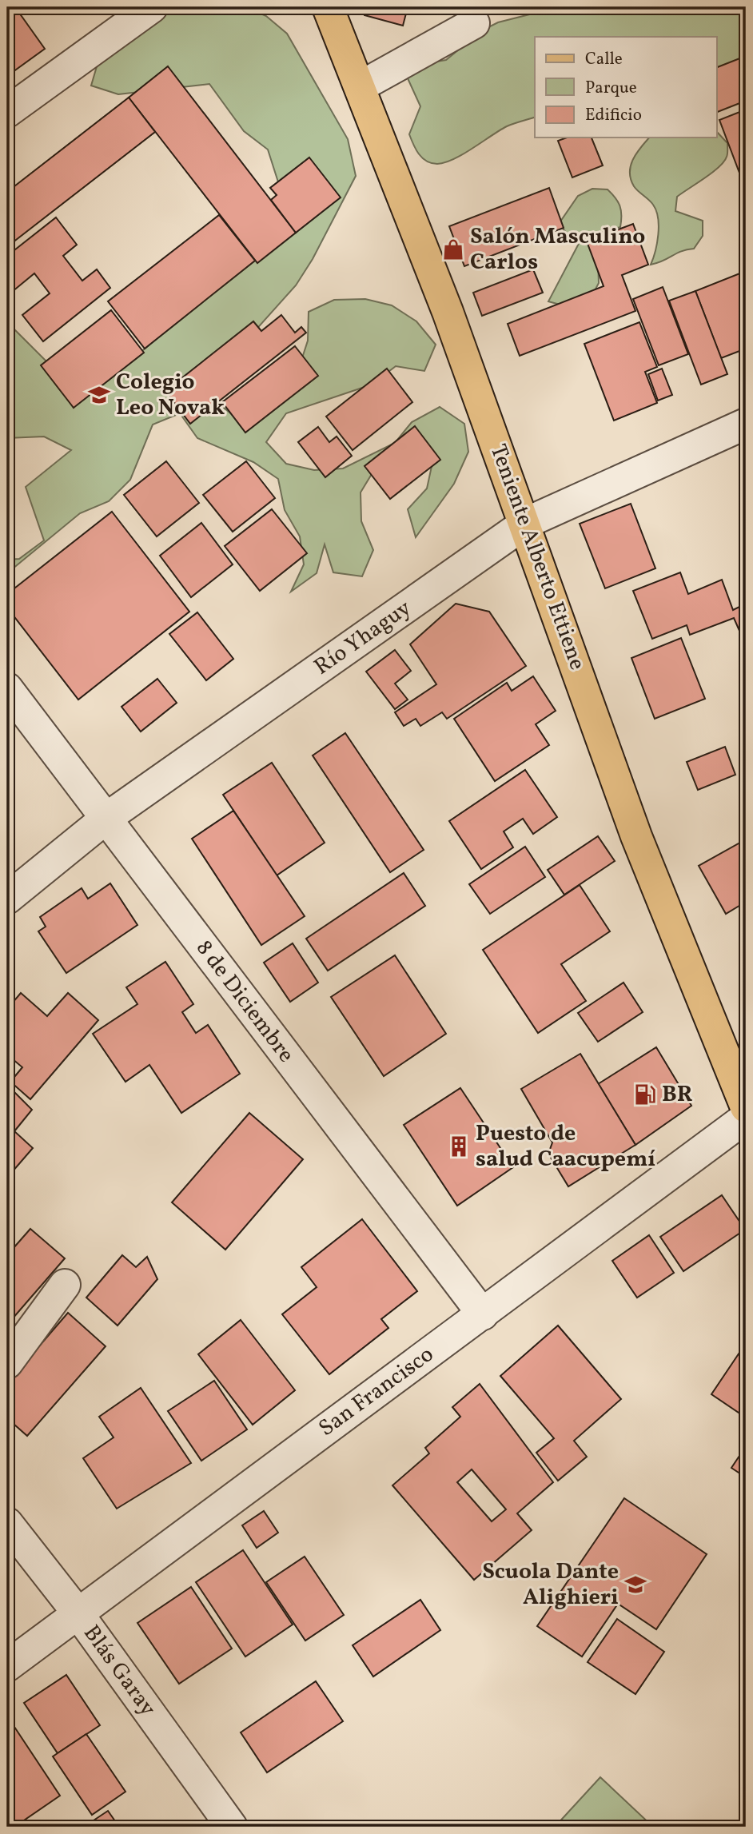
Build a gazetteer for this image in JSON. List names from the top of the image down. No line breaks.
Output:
{"streets":{"main road":["Teniente Alberto Ettiene"],"street":["Río Yhaguy","8 de Diciembre","San Francisco","Blás Garay"]},"crossings":[["Teniente Alberto Ettiene","Río Yhaguy"],["Río Yhaguy","8 de Diciembre"],["8 de Diciembre","San Francisco"],["San Francisco","Blás Garay"]],"places":{"shop":["Salón Masculino Carlos"],"school or university":["Colegio Leo Novak","Scuola Dante Alighieri"],"fuel station":["BR"],"building":["Puesto de salud Caacupemí"]},"legend":["Calle","Parque","Edificio"]}
